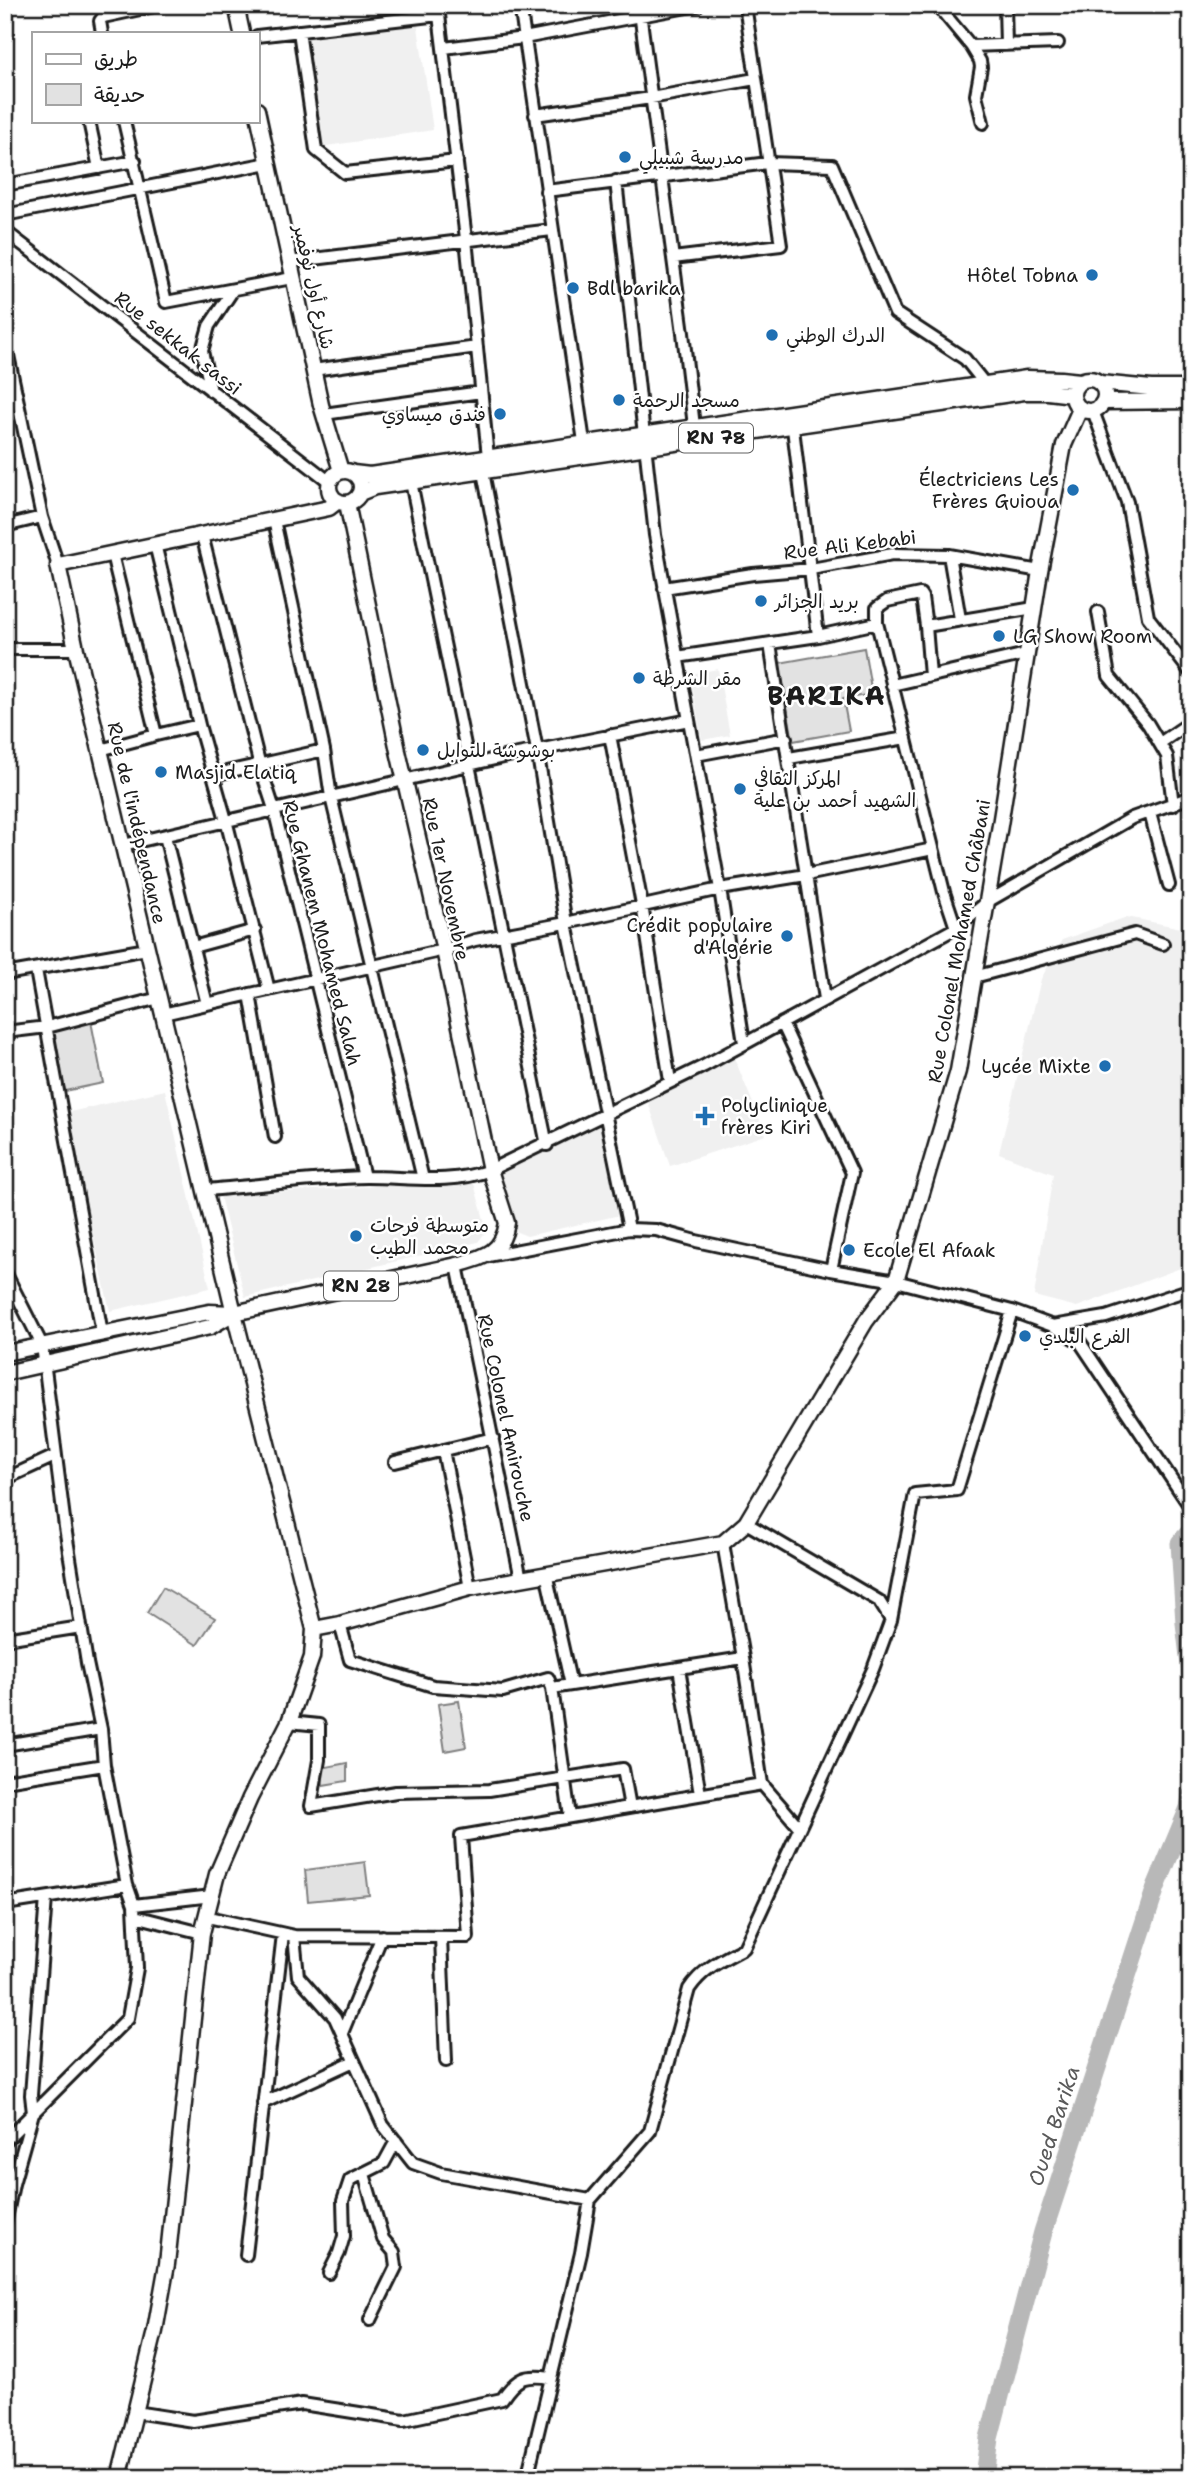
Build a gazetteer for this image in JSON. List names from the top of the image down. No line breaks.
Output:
{"streets":{"main road":["شارع أول نوفمبر","RN 78","Rue de l'indépendance","Rue 1er Novembre","Rue Colonel Mohamed Châbani","RN 28"],"street":["Rue sekkak sassi","Rue Ali Kebabi","Rue Ghanem Mohamed Salah","Rue Colonel Amirouche"]},"crossings":[["شارع أول نوفمبر","Rue sekkak sassi"],["شارع أول نوفمبر","RN 78"],["شارع أول نوفمبر","Rue 1er Novembre"],["Rue sekkak sassi","RN 78"],["Rue sekkak sassi","Rue 1er Novembre"],["RN 78","Rue 1er Novembre"],["RN 78","Rue Colonel Mohamed Châbani"],["Rue Ali Kebabi","Rue Colonel Mohamed Châbani"],["Rue de l'indépendance","RN 28"],["Rue 1er Novembre","RN 28"],["RN 28","Rue Colonel Amirouche"]],"districts":["BARIKA"],"water":["Oued Barika"],"places":{"other":["مدرسة شبيلي","Hôtel Tobna","Bdl barika","الدرك الوطني","مسجد الرحمة","فندق ميساوي","Électriciens Les Frères Guioua","بريد الجزائر","LG Show Room","مقر الشرطة","بوشوشة للتوابل","Masjid Elatiq","المركز الثقافي الشهيد أحمد بن علية","Crédit populaire d'Algérie","Lycée Mixte","متوسطة فرحات محمد الطيب","Ecole El Afaak","الفرع البلدي"],"health":["Polyclinique frères Kiri"]},"legend":["طريق","حديقة"]}
